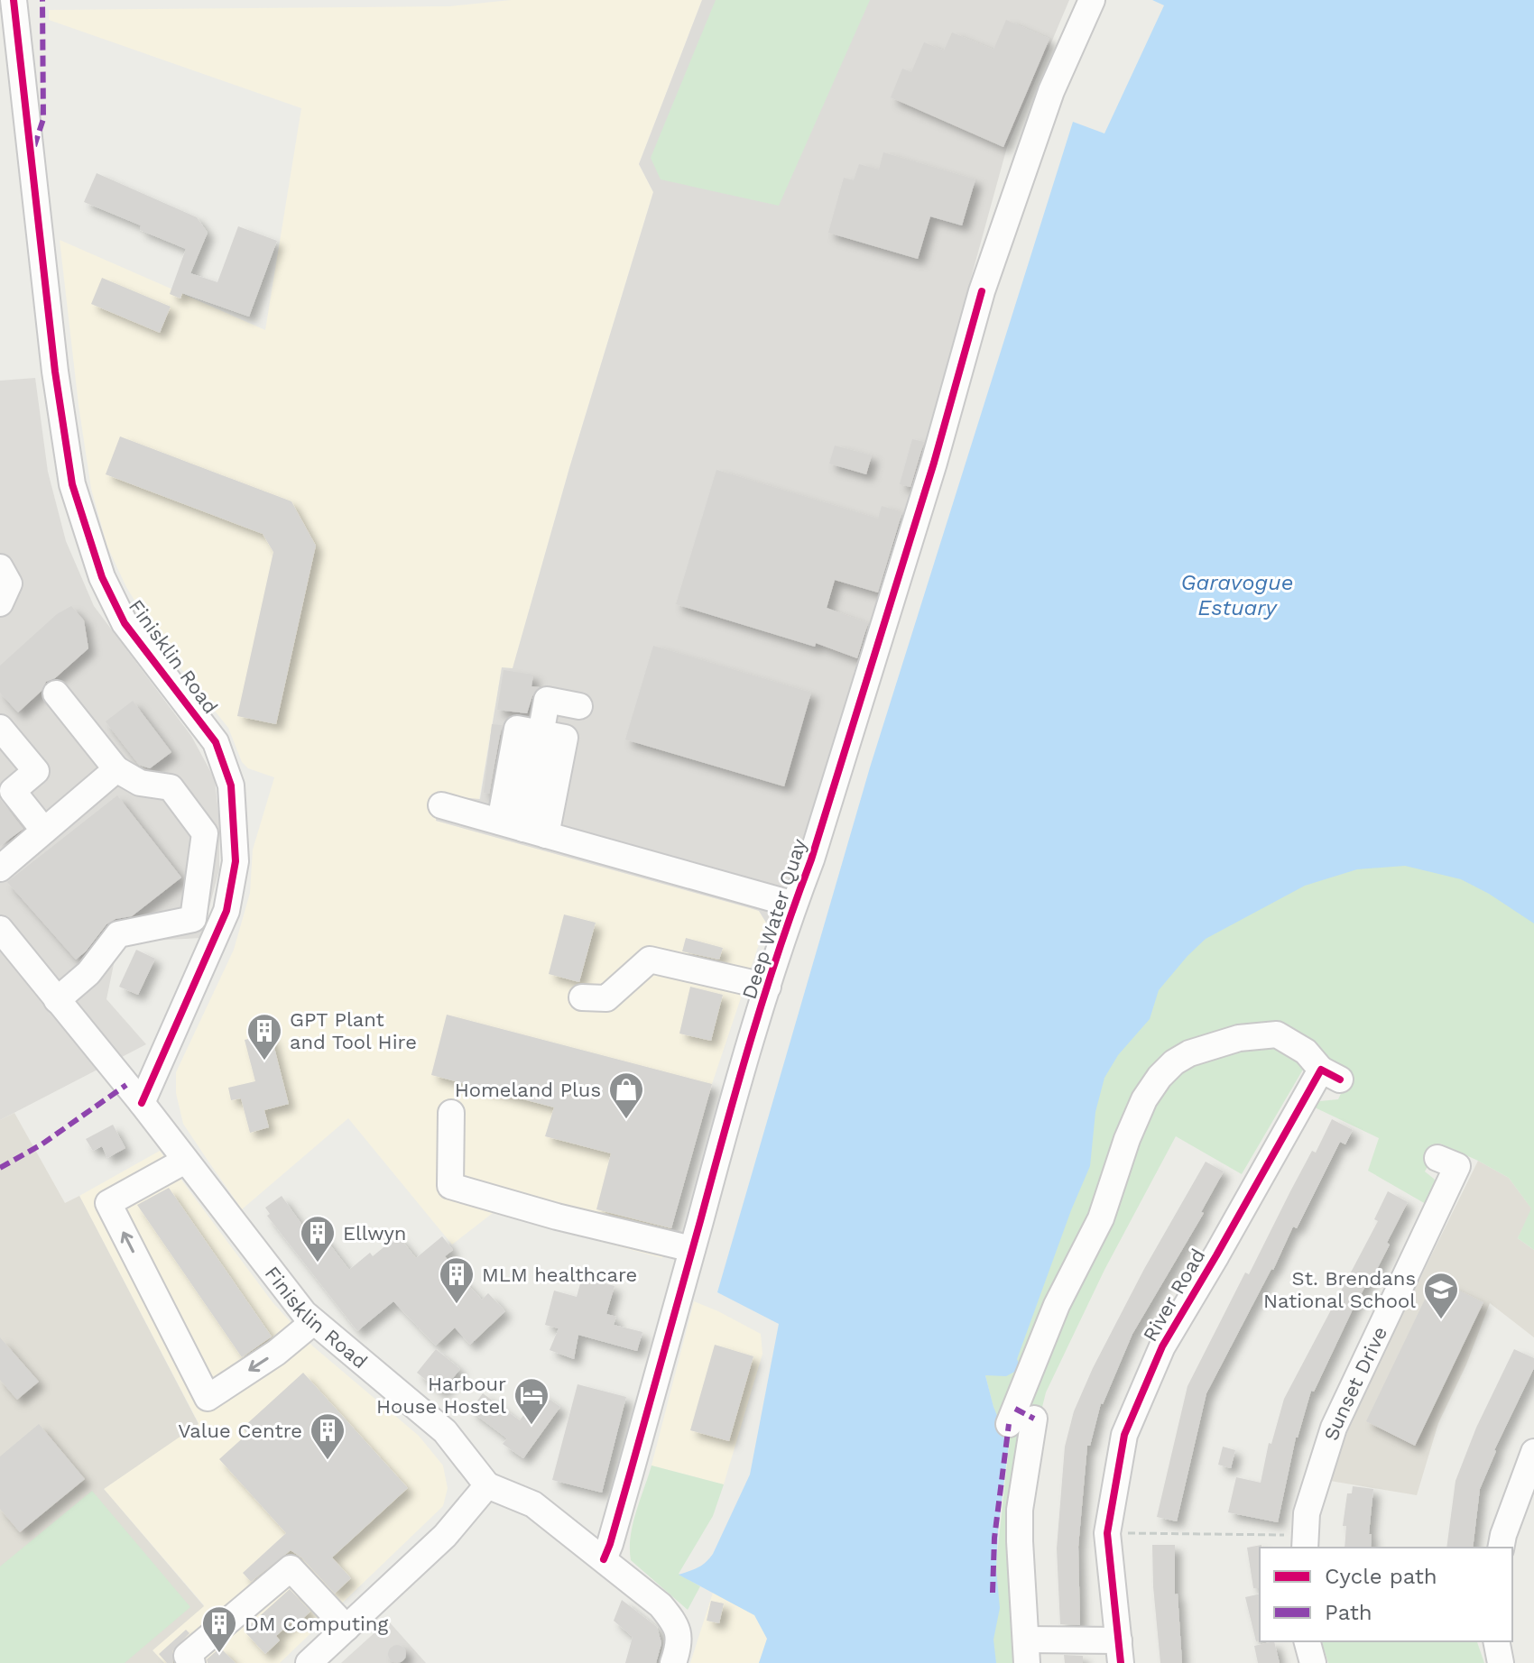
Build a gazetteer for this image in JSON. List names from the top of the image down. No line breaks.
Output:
{"streets":{"street":["Finisklin Road","Deep Water Quay","River Road","Sunset Drive"]},"water":["Garavogue Estuary"],"places":{"building":["GPT Plant and Tool Hire","Ellwyn","MLM healthcare","Value Centre","DM Computing"],"shop":["Homeland Plus"],"school or university":["St. Brendans National School"],"hotel":["Harbour House Hostel"]},"legend":["Cycle path","Path"]}
